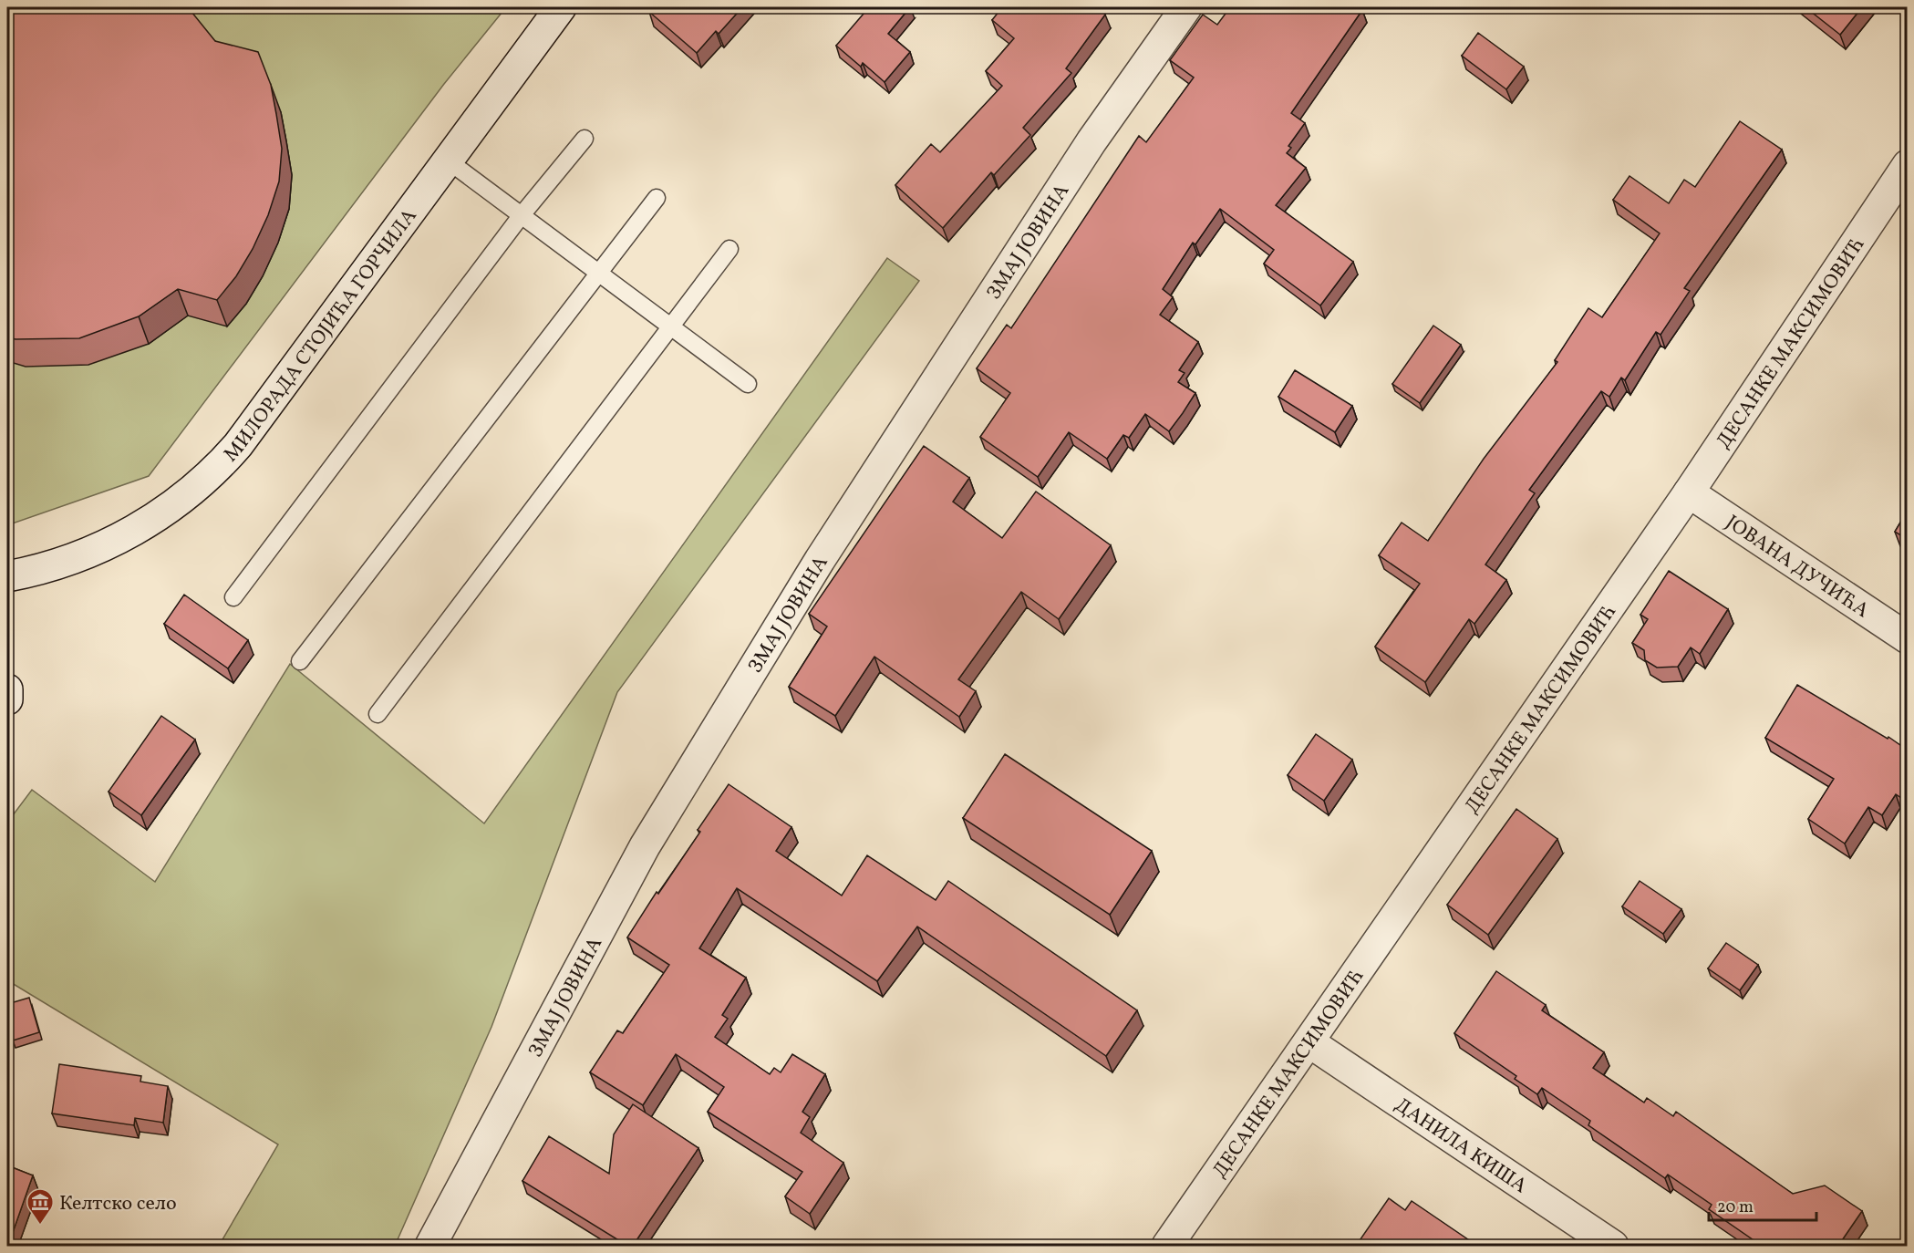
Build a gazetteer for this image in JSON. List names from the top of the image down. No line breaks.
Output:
{"streets":{"street":["ЗМАЈ ЈОВИНА","МИЛОРАДА СТОЈИЋА ГОРЧИЛА","ДЕСАНКЕ МАКСИМОВИЋ","ЈОВАНА ДУЧИЋА","ДАНИЛА КИША"]},"crossings":[["ДЕСАНКЕ МАКСИМОВИЋ","ЈОВАНА ДУЧИЋА"],["ДЕСАНКЕ МАКСИМОВИЋ","ДАНИЛА КИША"]],"places":{"museum":["Келтско село"]},"scale_bar":"20 m"}
